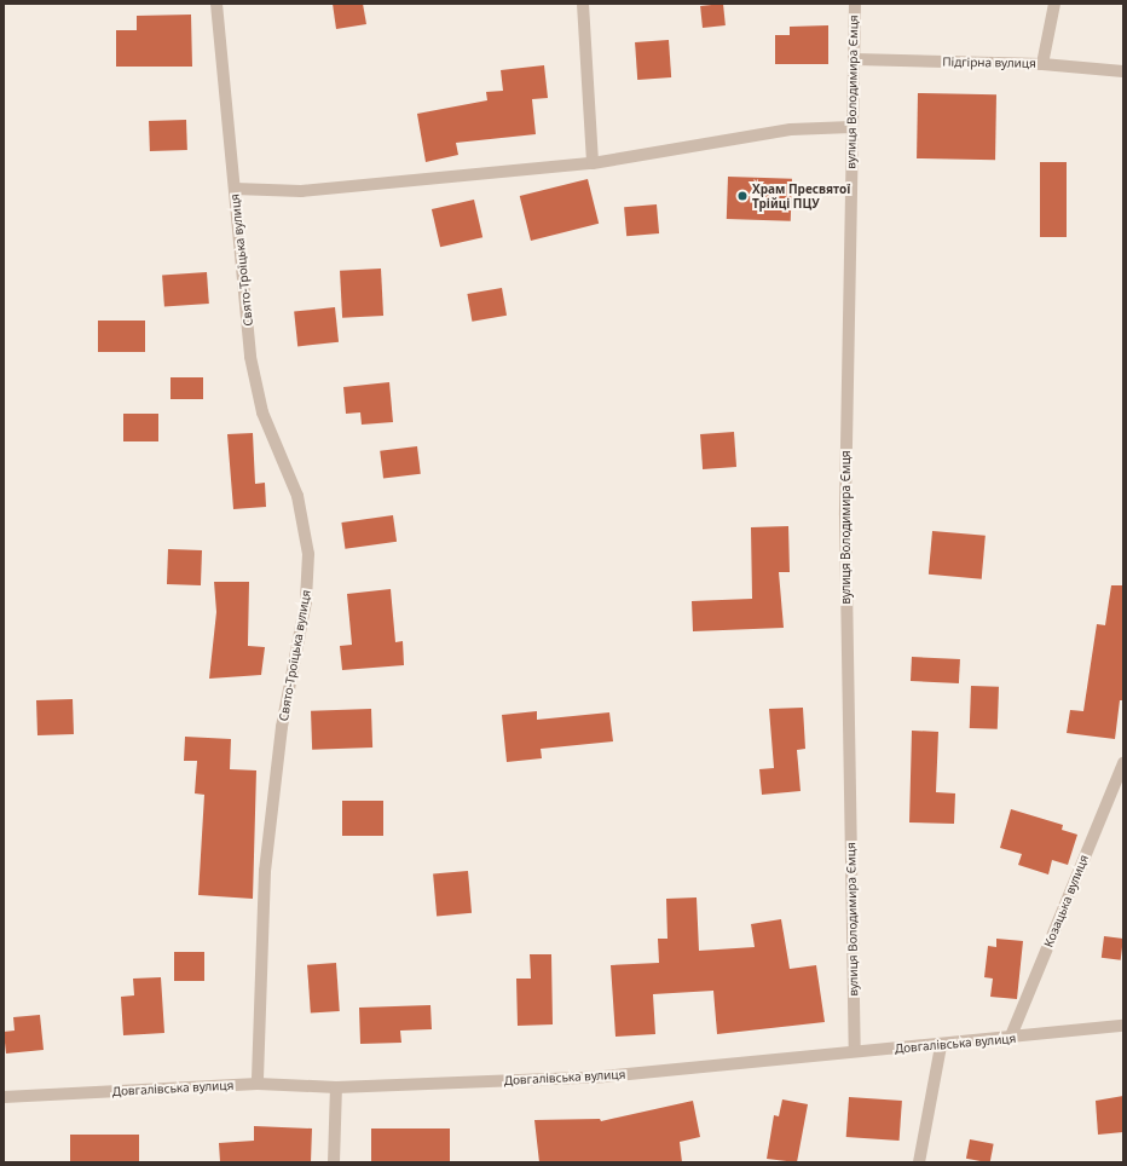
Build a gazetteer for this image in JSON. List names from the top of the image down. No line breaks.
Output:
{"streets":{"street":["Підгірна вулиця","вулиця Володимира Ємця","Свято-Троїцька вулиця","Козацька вулиця","Довгалівська вулиця"]},"crossings":[["Підгірна вулиця","вулиця Володимира Ємця"],["вулиця Володимира Ємця","Довгалівська вулиця"],["Свято-Троїцька вулиця","Довгалівська вулиця"],["Козацька вулиця","Довгалівська вулиця"]],"places":["Храм Пресвятої Трійці ПЦУ"]}
